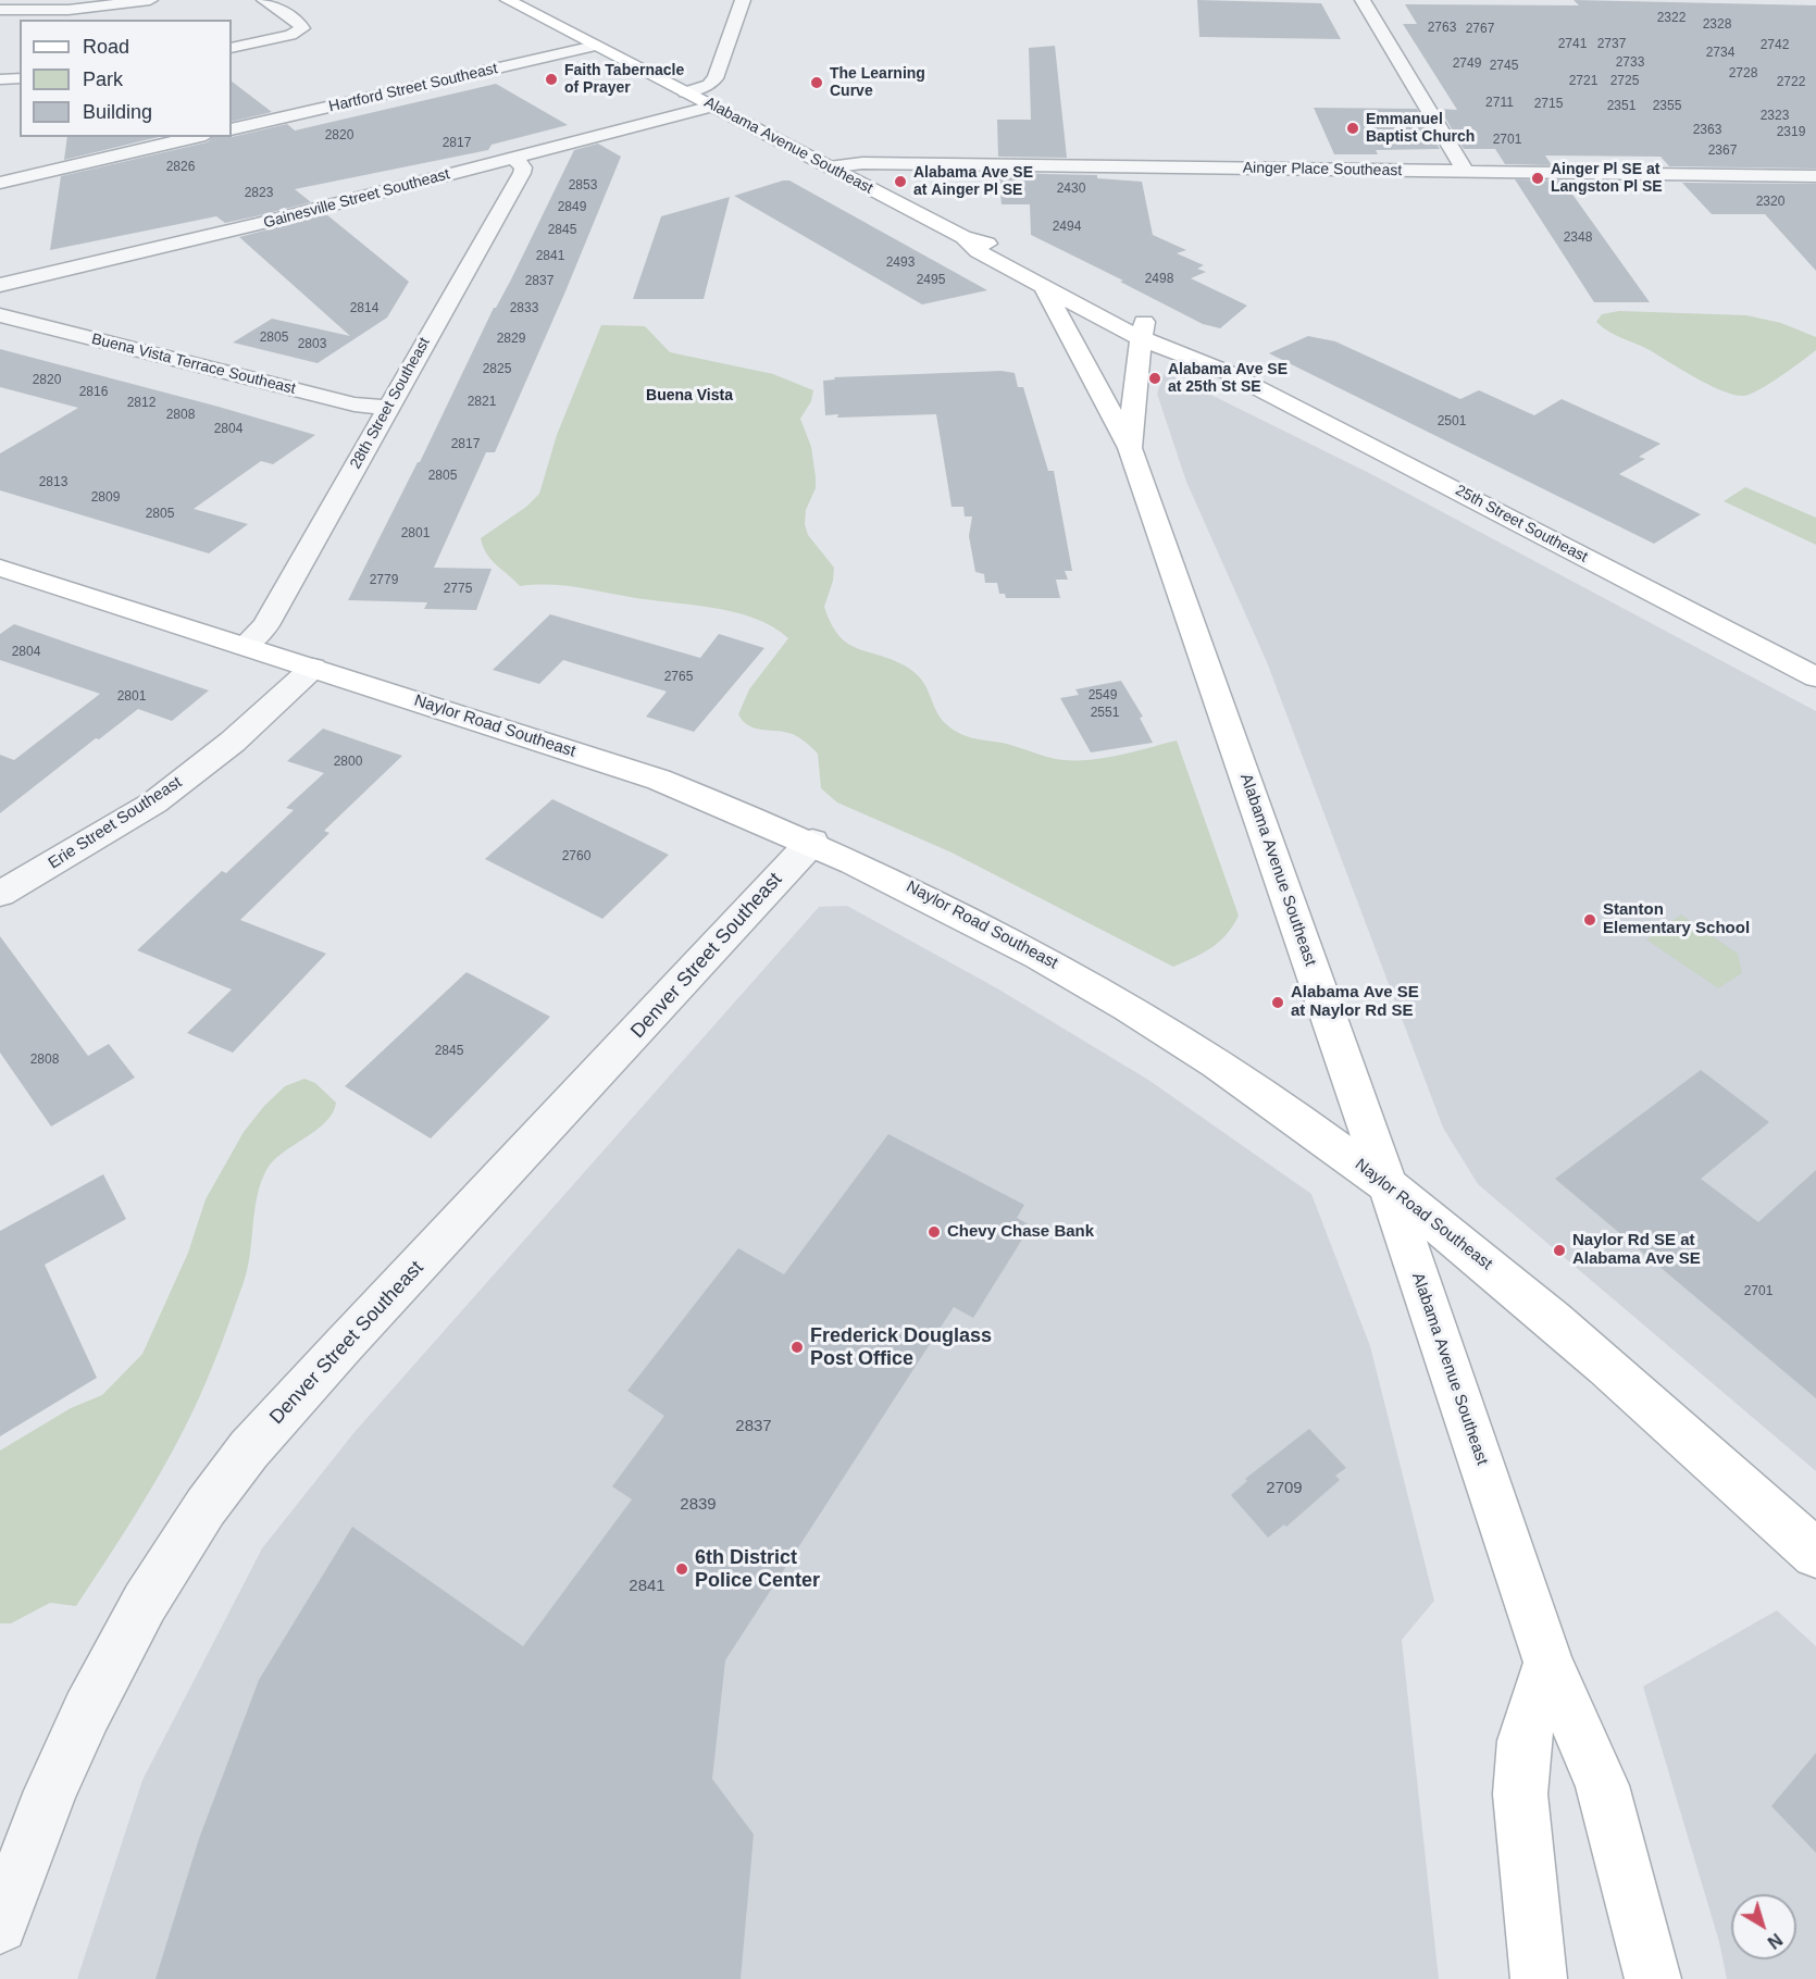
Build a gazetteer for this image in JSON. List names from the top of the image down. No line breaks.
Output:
{"streets":{"main road":["Alabama Avenue Southeast","25th Street Southeast","Naylor Road Southeast"],"street":["Hartford Street Southeast","Ainger Place Southeast","Gainesville Street Southeast","Buena Vista Terrace Southeast","28th Street Southeast","Erie Street Southeast","Denver Street Southeast"]},"crossings":[["Hartford Street Southeast","Alabama Avenue Southeast"],["Alabama Avenue Southeast","Ainger Place Southeast"],["Alabama Avenue Southeast","Gainesville Street Southeast"],["Alabama Avenue Southeast","25th Street Southeast"],["Alabama Avenue Southeast","Naylor Road Southeast"],["Gainesville Street Southeast","28th Street Southeast"],["Buena Vista Terrace Southeast","28th Street Southeast"],["28th Street Southeast","Naylor Road Southeast"],["Naylor Road Southeast","Erie Street Southeast"],["Naylor Road Southeast","Denver Street Southeast"]],"districts":["Buena Vista"],"places":["Faith Tabernacle of Prayer","The Learning Curve","Emmanuel Baptist Church","Ainger Pl SE at Langston Pl SE","Alabama Ave SE at Ainger Pl SE","Alabama Ave SE at 25th St SE","Stanton Elementary School","Alabama Ave SE at Naylor Rd SE","Chevy Chase Bank","Naylor Rd SE at Alabama Ave SE","Frederick Douglass Post Office","6th District Police Center"],"house_numbers":["2322","2328","2763","2767","2741","2737","2742","2734","2733","2749","2745","2728","2721","2725","2722","2711","2715","2351","2355","2323","2363","2319","2820","2701","2817","2367","2826","2853","2430","2823","2320","2849","2494","2845","2348","2841","2493","2498","2495","2837","2814","2833","2805","2829","2803","2825","2820","2816","2821","2812","2808","2501","2804","2817","2805","2813","2809","2805","2801","2779","2775","2804","2765","2549","2801","2551","2800","2760","2845","2808","2701","2837","2709","2839","2841"],"legend":["Road","Park","Building"],"north":"bottom right"}
